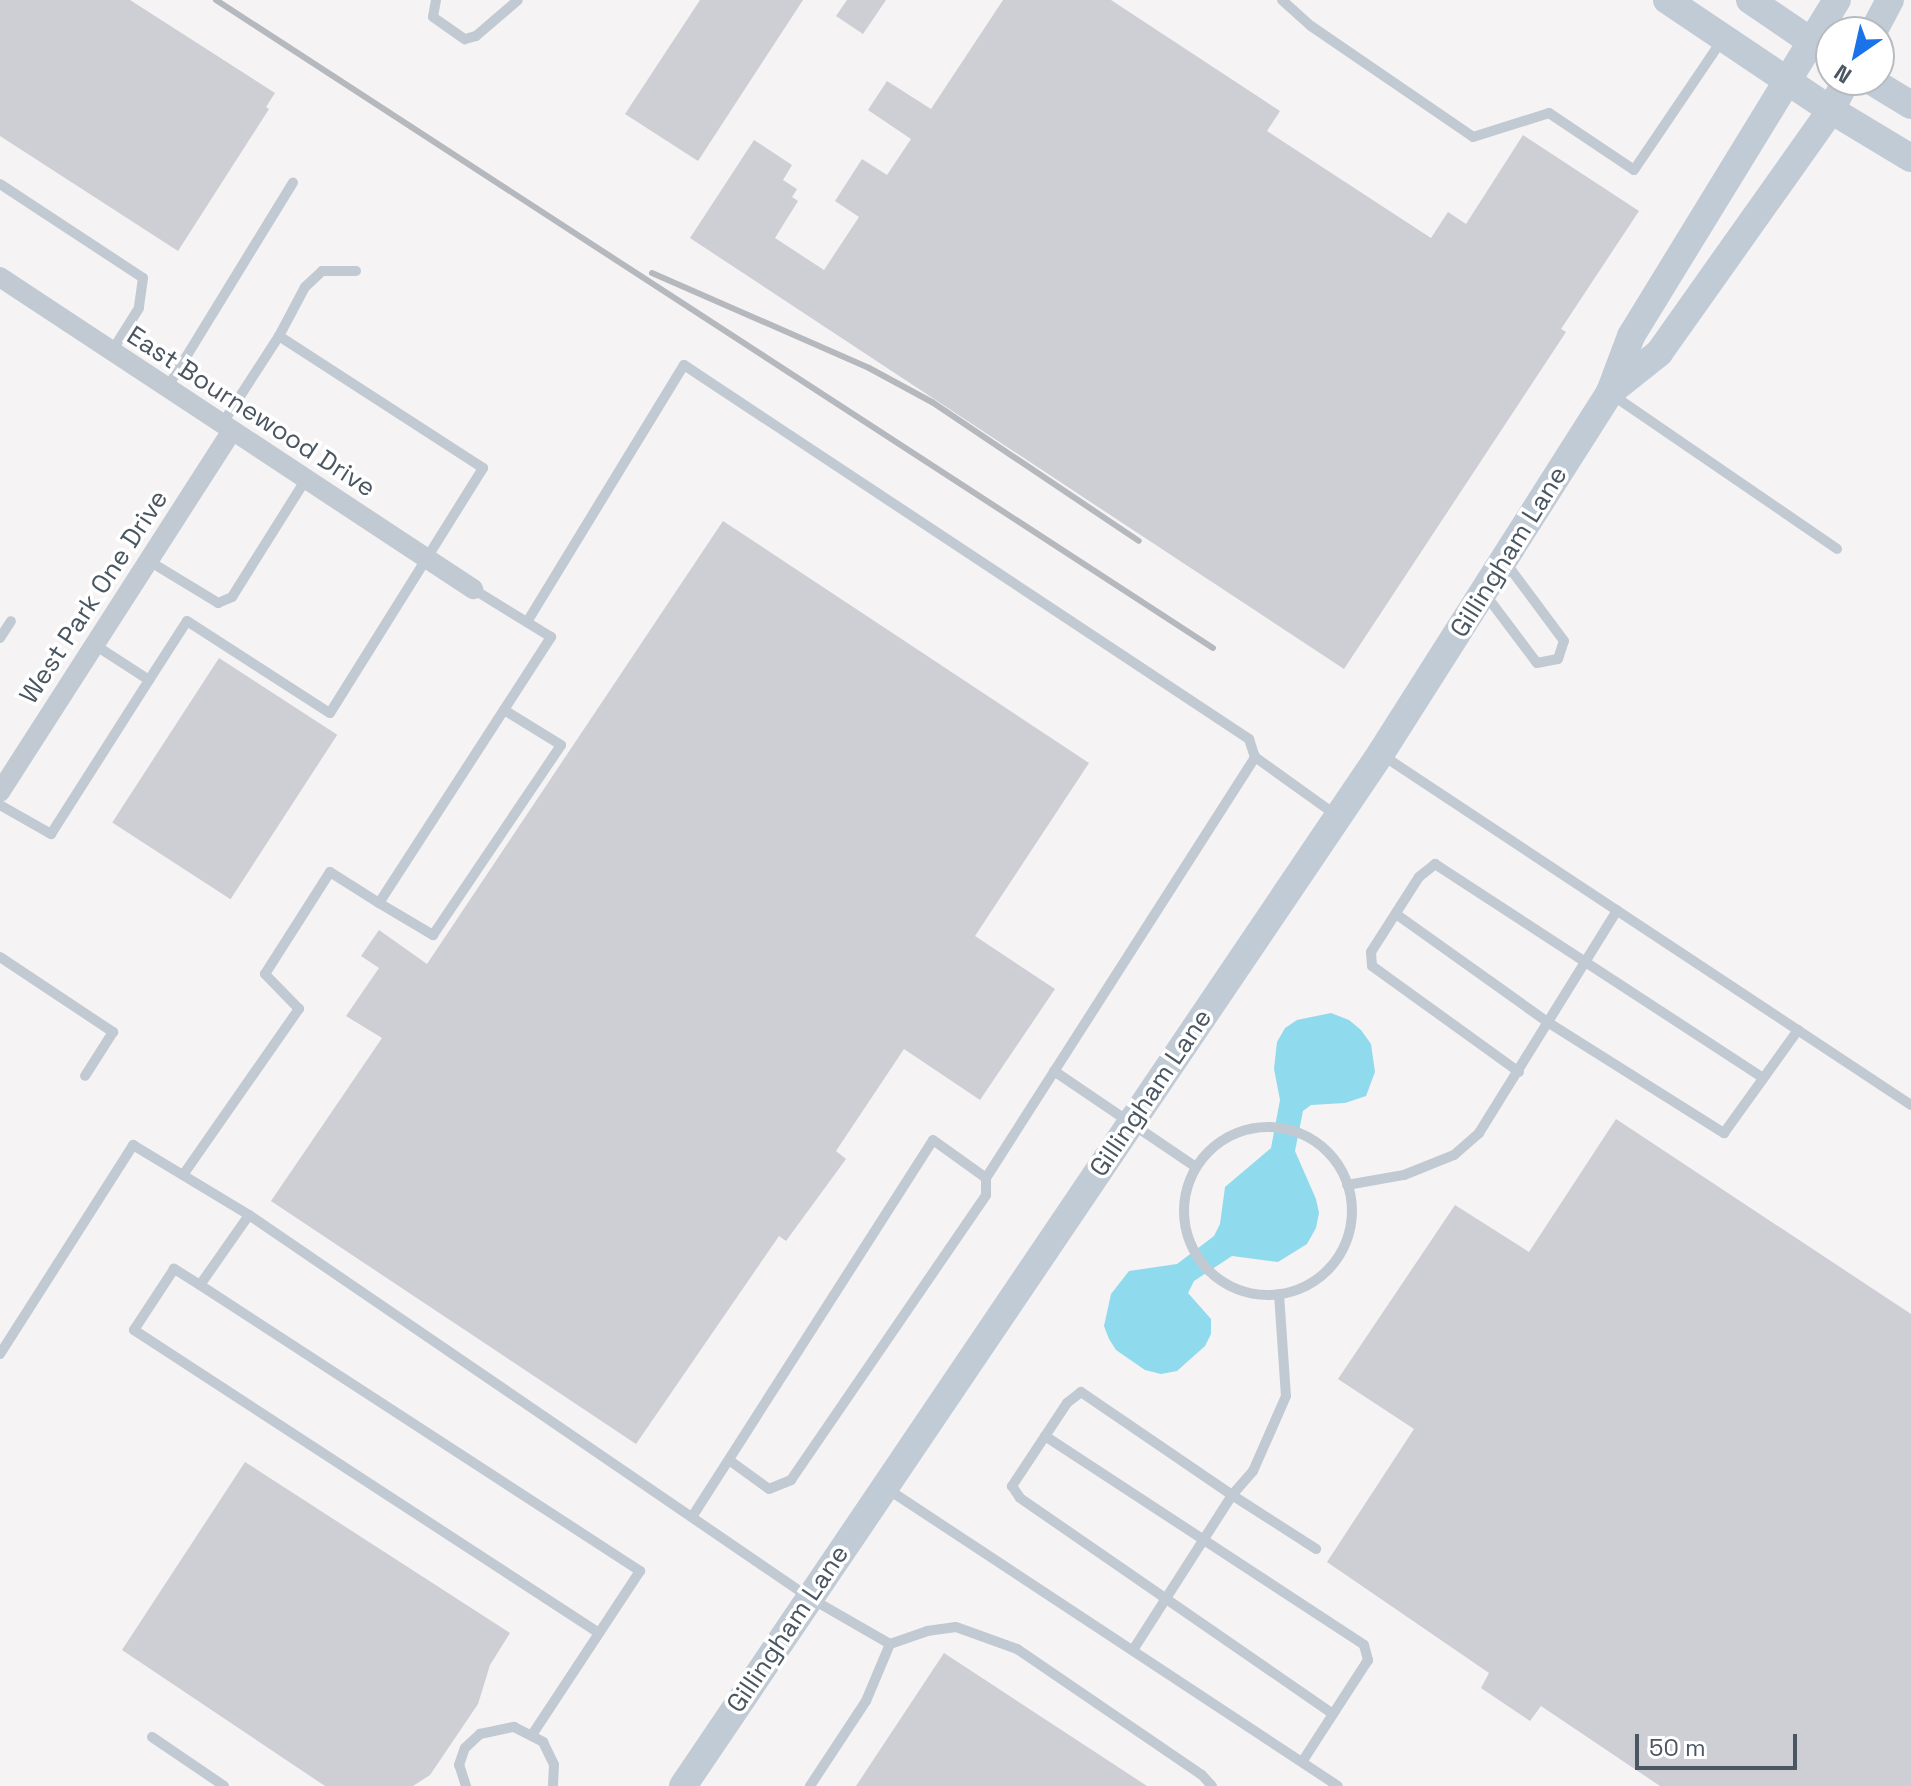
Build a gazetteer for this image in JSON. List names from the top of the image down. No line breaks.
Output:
{"streets":{"street":["East Bournewood Drive","Gillingham Lane","West Park One Drive"]},"crossings":[["East Bournewood Drive","West Park One Drive"]],"scale_bar":"50 m","north":"bottom left"}
